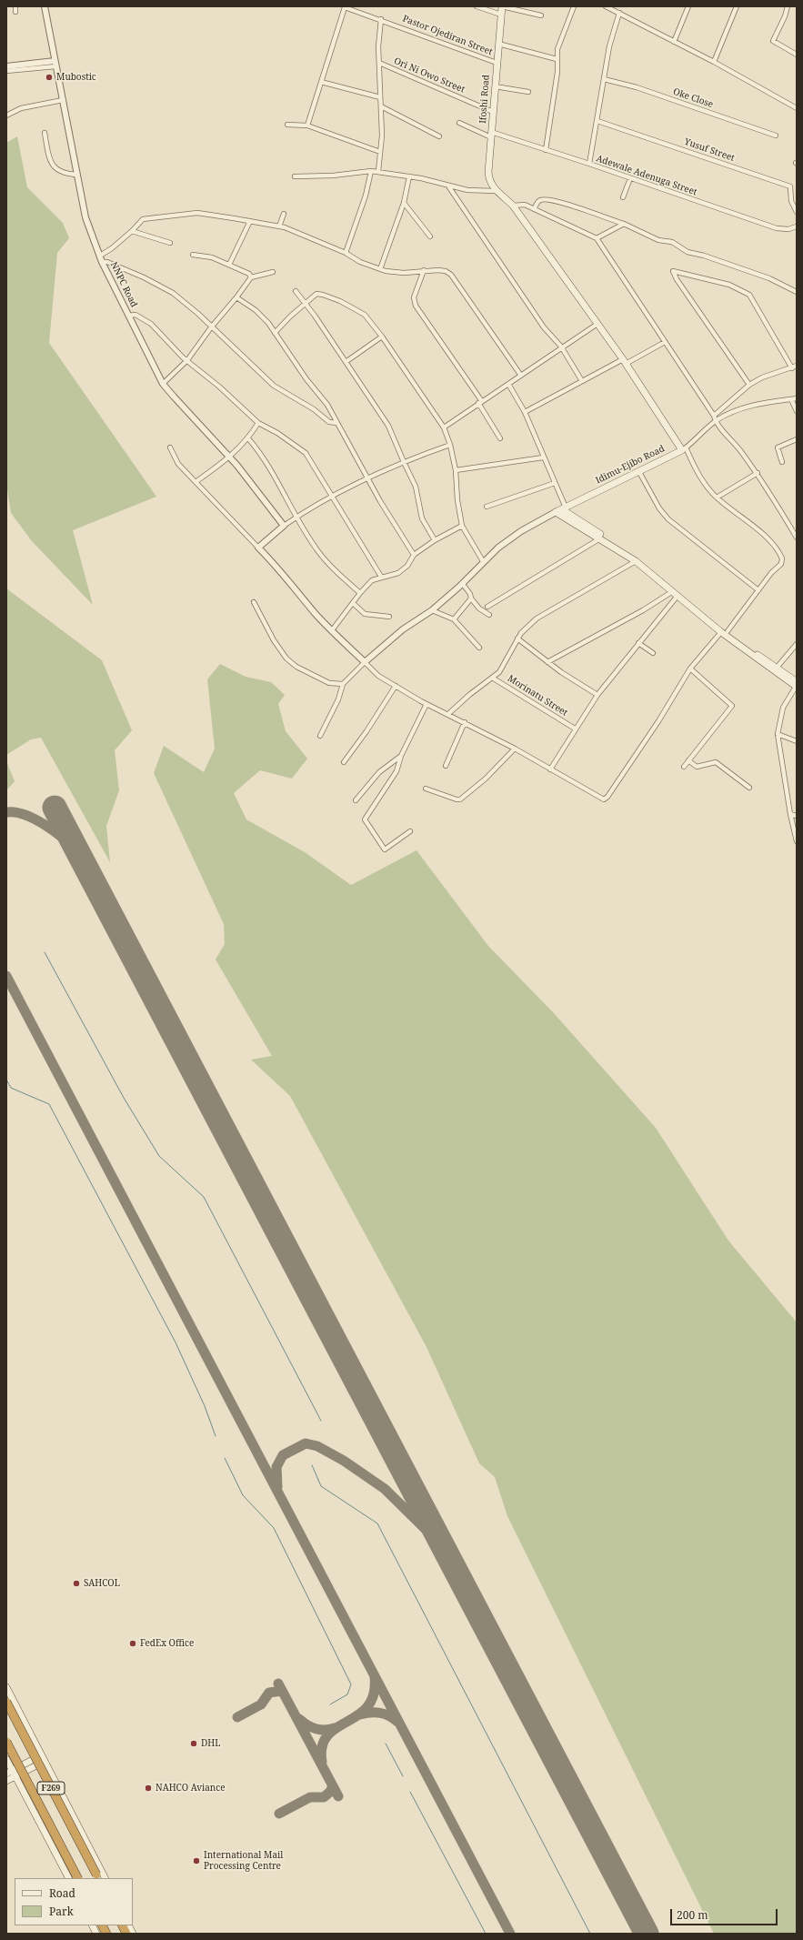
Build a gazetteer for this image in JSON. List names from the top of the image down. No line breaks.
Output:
{"streets":{"highway":["F269"],"main road":["Ifoshi Road","Idimu-Ejibo Road"],"street":["Pastor Ojediran Street","Ori Ni Owo Street","Oke Close","Yusuf Street","Adewale Adenuga Street","NNPC Road","Morinatu Street"]},"crossings":[["Pastor Ojediran Street","Ifoshi Road"],["Ori Ni Owo Street","Ifoshi Road"],["Ifoshi Road","Adewale Adenuga Street"],["Ifoshi Road","Idimu-Ejibo Road"]],"places":["Mubostic","SAHCOL","FedEx Office","DHL","NAHCO Aviance","International Mail Processing Centre"],"legend":["Road","Park"],"scale_bar":"200 m"}
